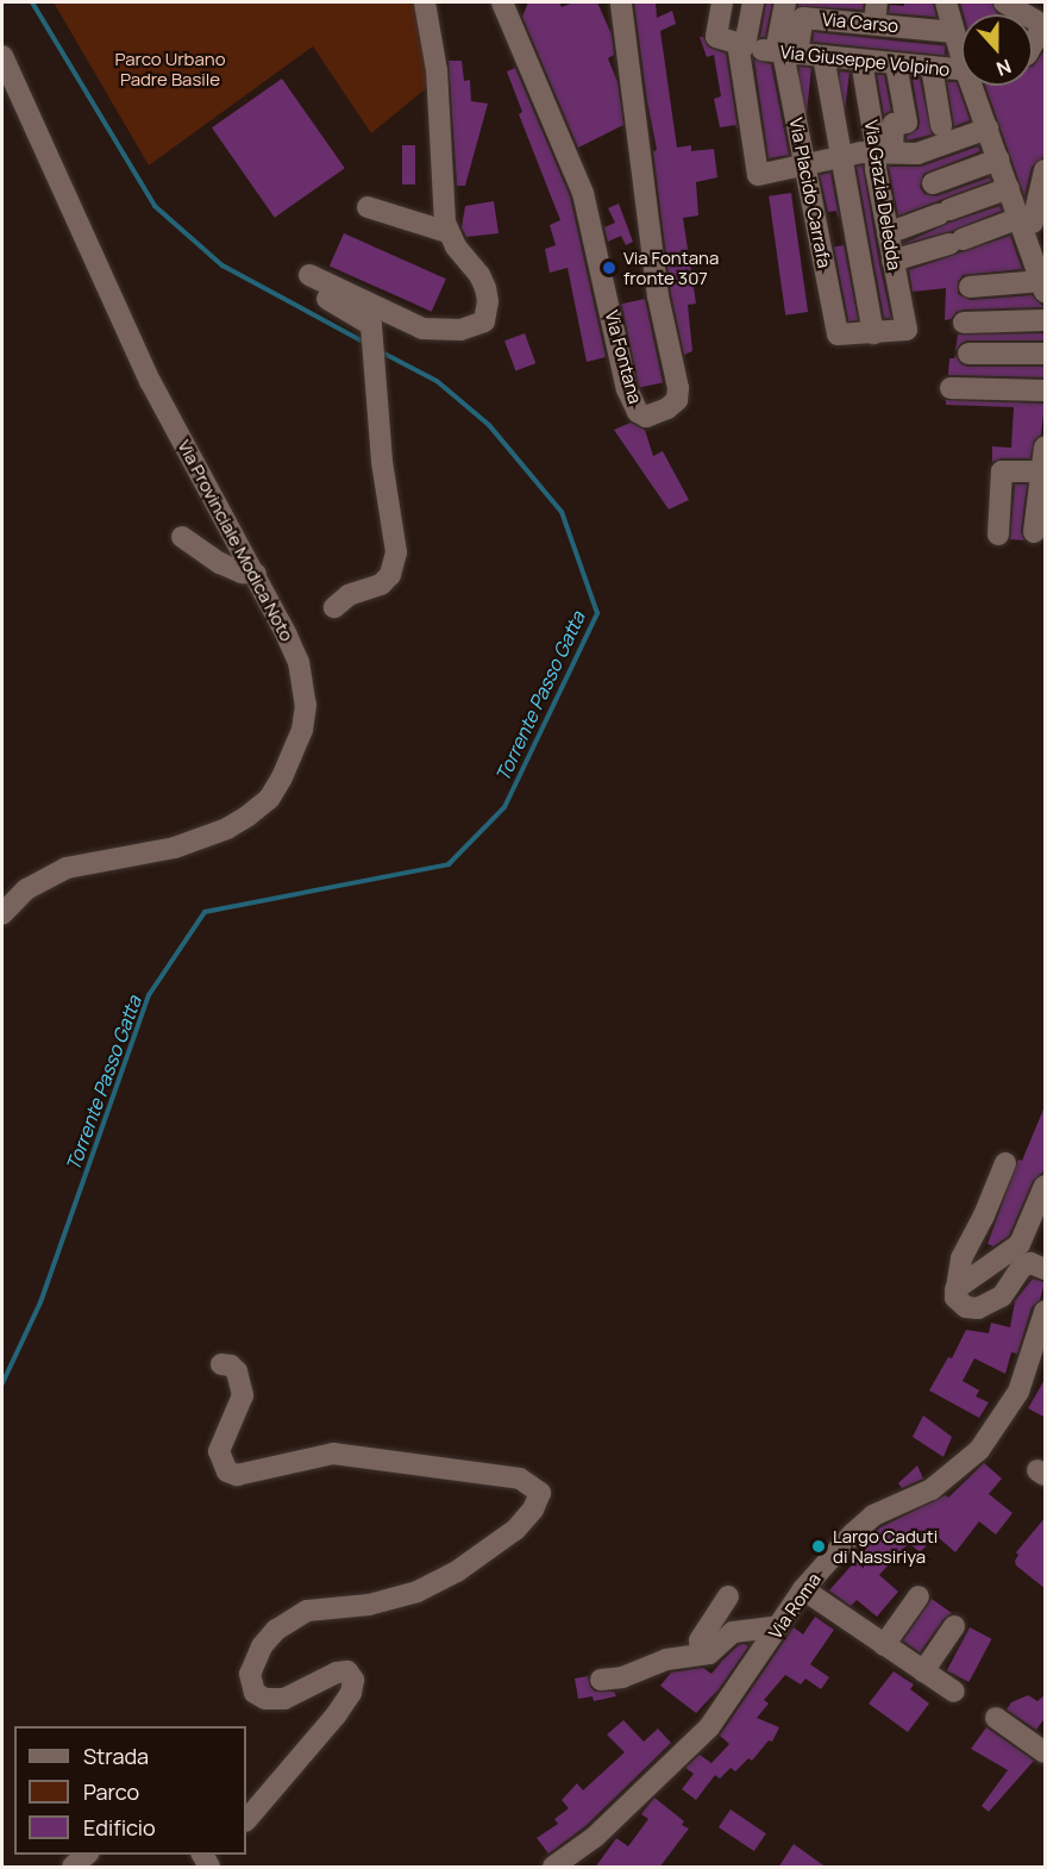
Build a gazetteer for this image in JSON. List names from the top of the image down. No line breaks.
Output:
{"streets":{"street":["Via Carso","Via Giuseppe Volpino","Via Placido Carrafa","Via Grazia Deledda","Via Fontana","Via Provinciale Modica Noto","Via Roma"]},"crossings":[["Via Carso","Via Giuseppe Volpino"],["Via Carso","Via Placido Carrafa"],["Via Giuseppe Volpino","Via Placido Carrafa"],["Via Giuseppe Volpino","Via Grazia Deledda"],["Via Placido Carrafa","Via Grazia Deledda"]],"water":["Torrente Passo Gatta"],"parks":["Parco Urbano Padre Basile"],"places":["Via Fontana fronte 307","Largo Caduti di Nassiriya"],"legend":["Strada","Parco","Edificio"],"north":"bottom"}
